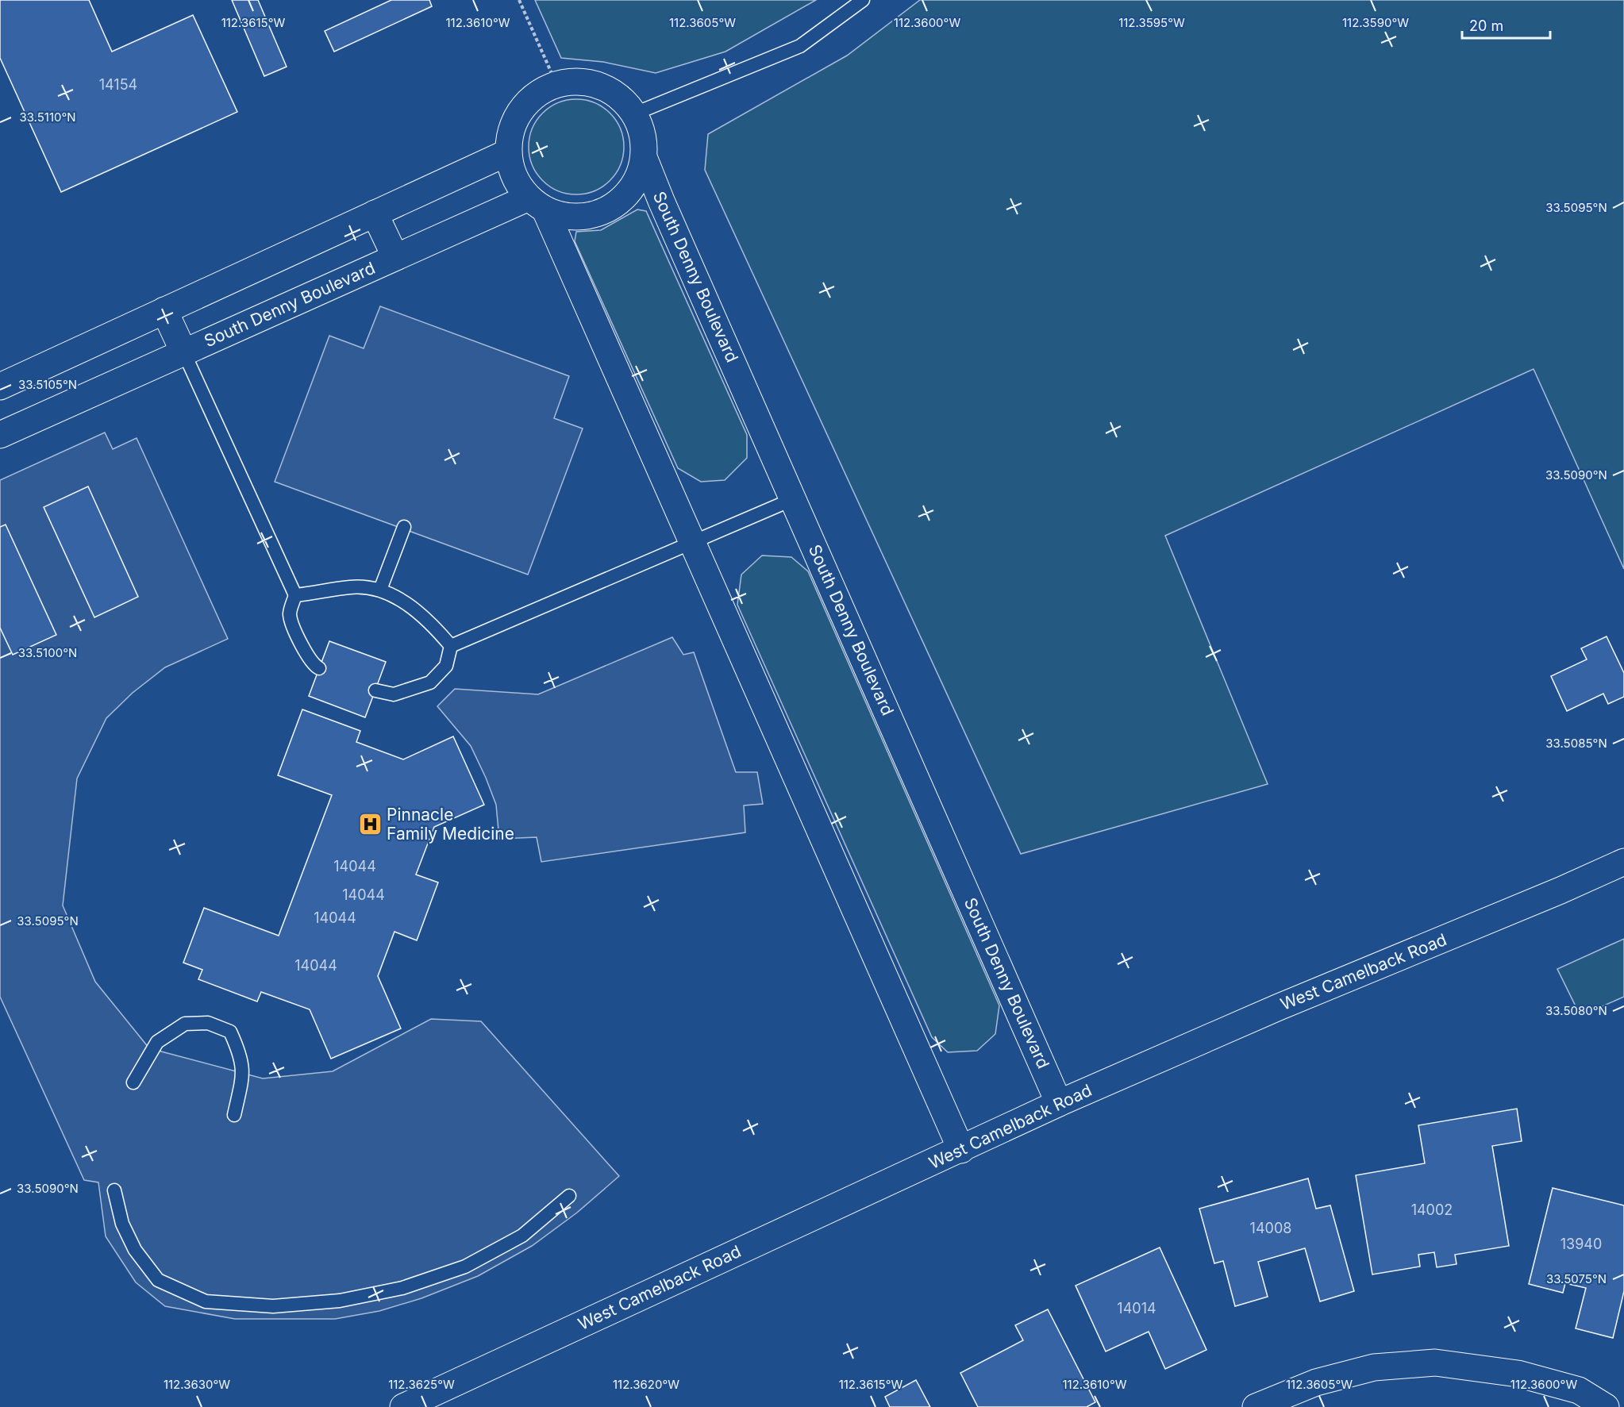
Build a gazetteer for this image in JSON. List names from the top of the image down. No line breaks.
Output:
{"streets":{"street":["South Denny Boulevard","West Camelback Road"]},"crossings":[["South Denny Boulevard","West Camelback Road"]],"places":{"hospital":["Pinnacle Family Medicine"]},"house_numbers":["14154","14044","14044","14044","14044","14002","14008","13940","14014"],"scale_bar":"20 m","coordinates":["112.3615°W","112.3610°W","112.3605°W","112.3600°W","112.3595°W","112.3590°W","33.5110°N","33.5095°N","33.5105°N","33.5090°N","33.5100°N","33.5085°N","33.5080°N","33.5075°N","112.3630°W","112.3625°W","112.3620°W"]}
